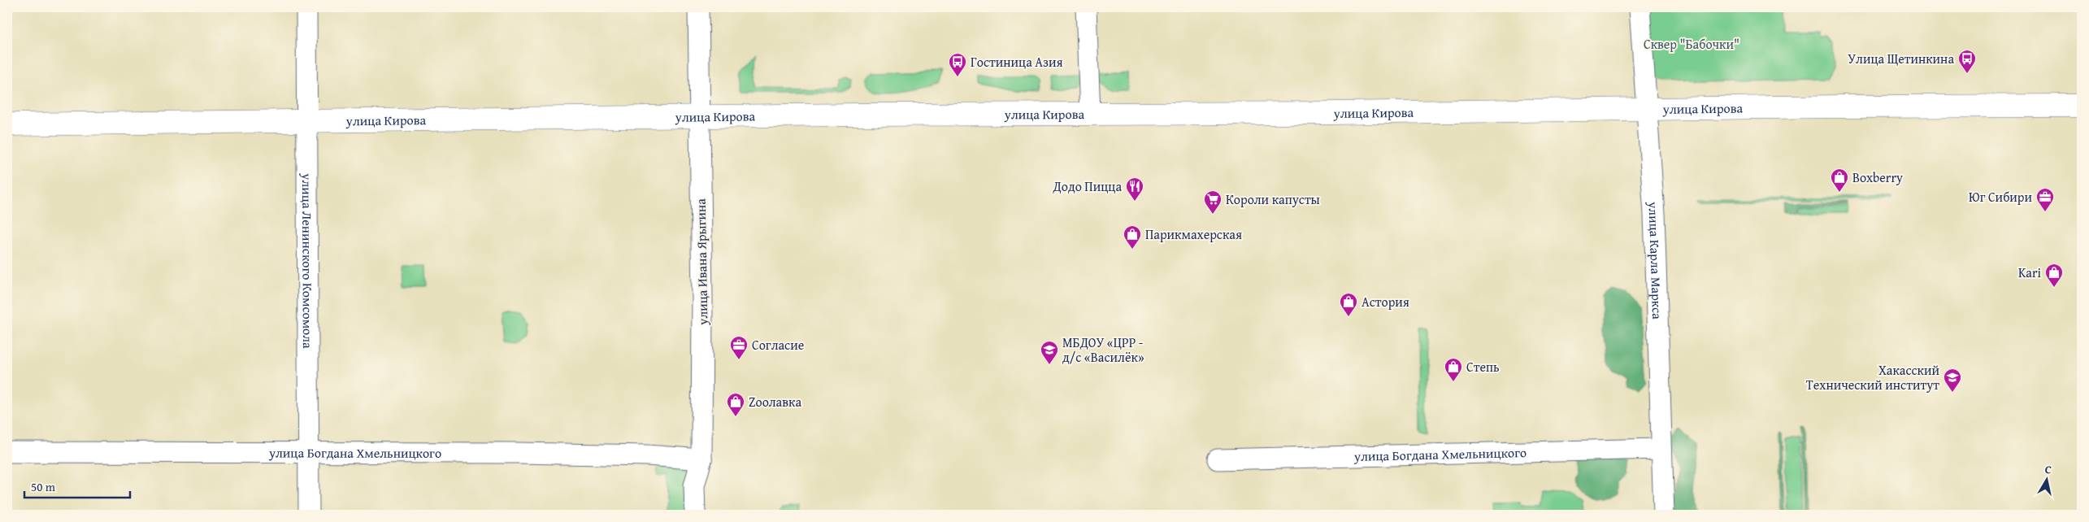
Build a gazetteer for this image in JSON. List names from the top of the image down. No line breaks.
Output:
{"streets":{"main road":["улица Кирова"],"street":["улица Ленинского Комсомола","улица Карла Маркса","улица Ивана Ярыгина","улица Богдана Хмельницкого"]},"crossings":[["улица Кирова","улица Ленинского Комсомола"],["улица Кирова","улица Карла Маркса"],["улица Кирова","улица Ивана Ярыгина"],["улица Ленинского Комсомола","улица Богдана Хмельницкого"],["улица Карла Маркса","улица Богдана Хмельницкого"],["улица Ивана Ярыгина","улица Богдана Хмельницкого"]],"parks":["Сквер \"Бабочки\""],"places":{"bus stop":["Улица Щетинкина","Гостиница Азия"],"shop":["Boxberry","Парикмахерская","Kari","Астория","Степь","Zooлавка"],"restaurant":["Додо Пицца"],"office":["Юг Сибири","Согласие"],"supermarket":["Короли капусты"],"school or university":["МБДОУ «ЦРР - д/с «Василёк»","Хакасский Технический институт"]},"scale_bar":"50 m","north":"top"}
